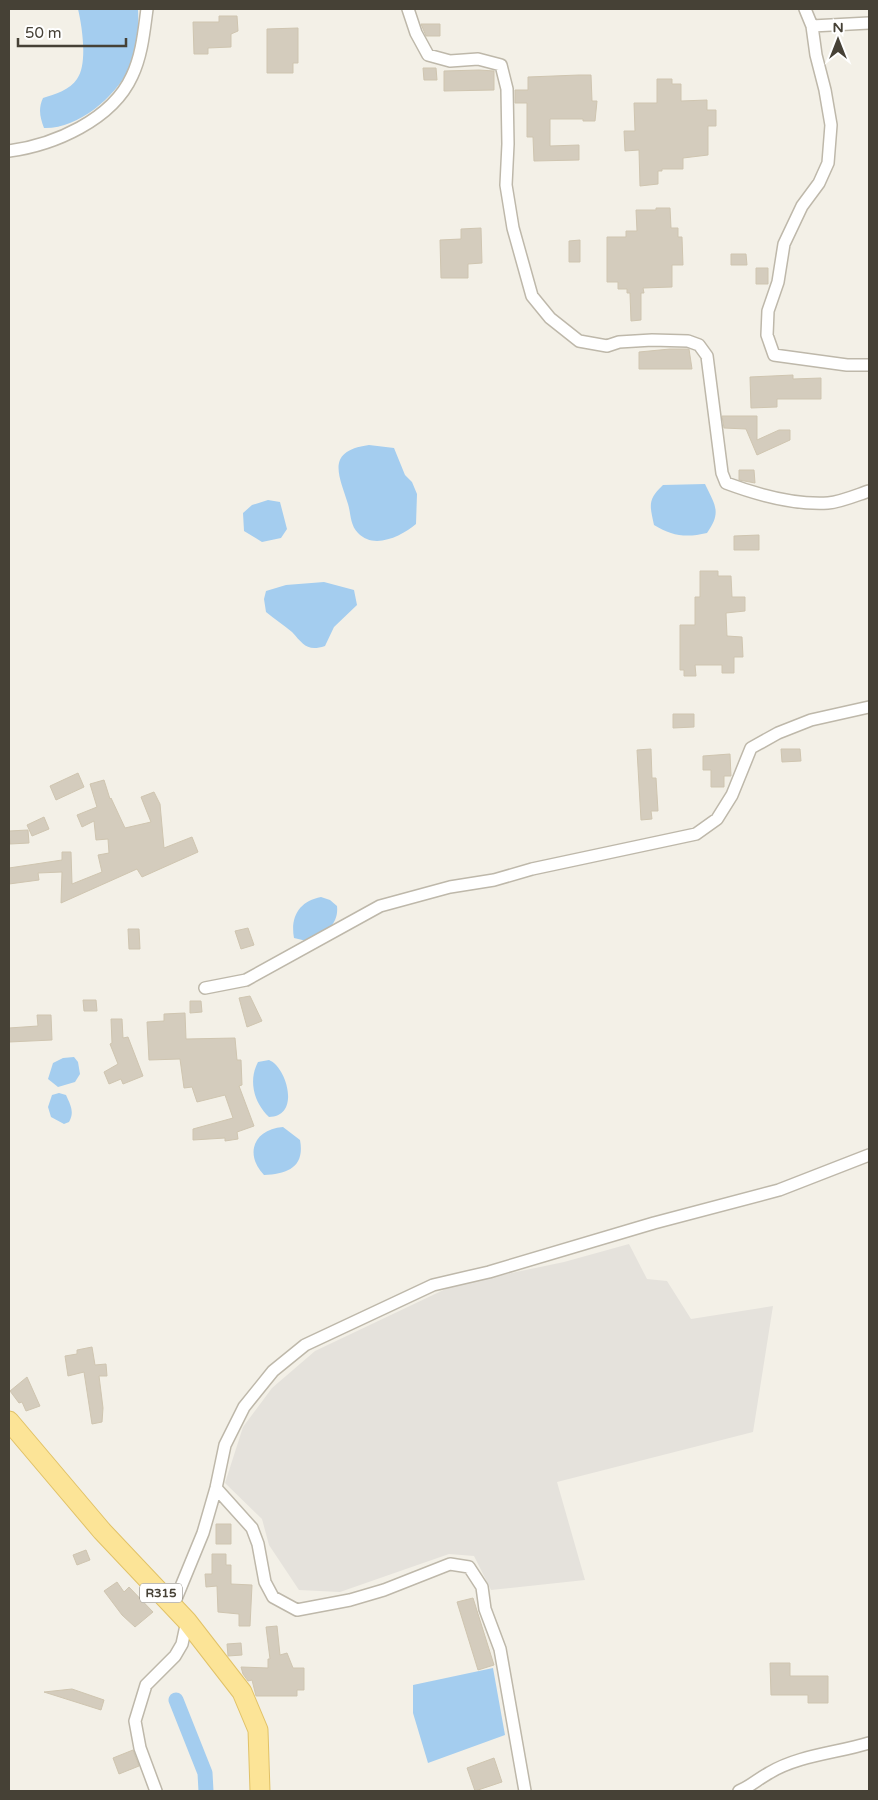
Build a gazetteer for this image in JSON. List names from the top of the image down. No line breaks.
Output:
{"streets":{"main road":["R315"]},"scale_bar":"50 m","north":"top"}
